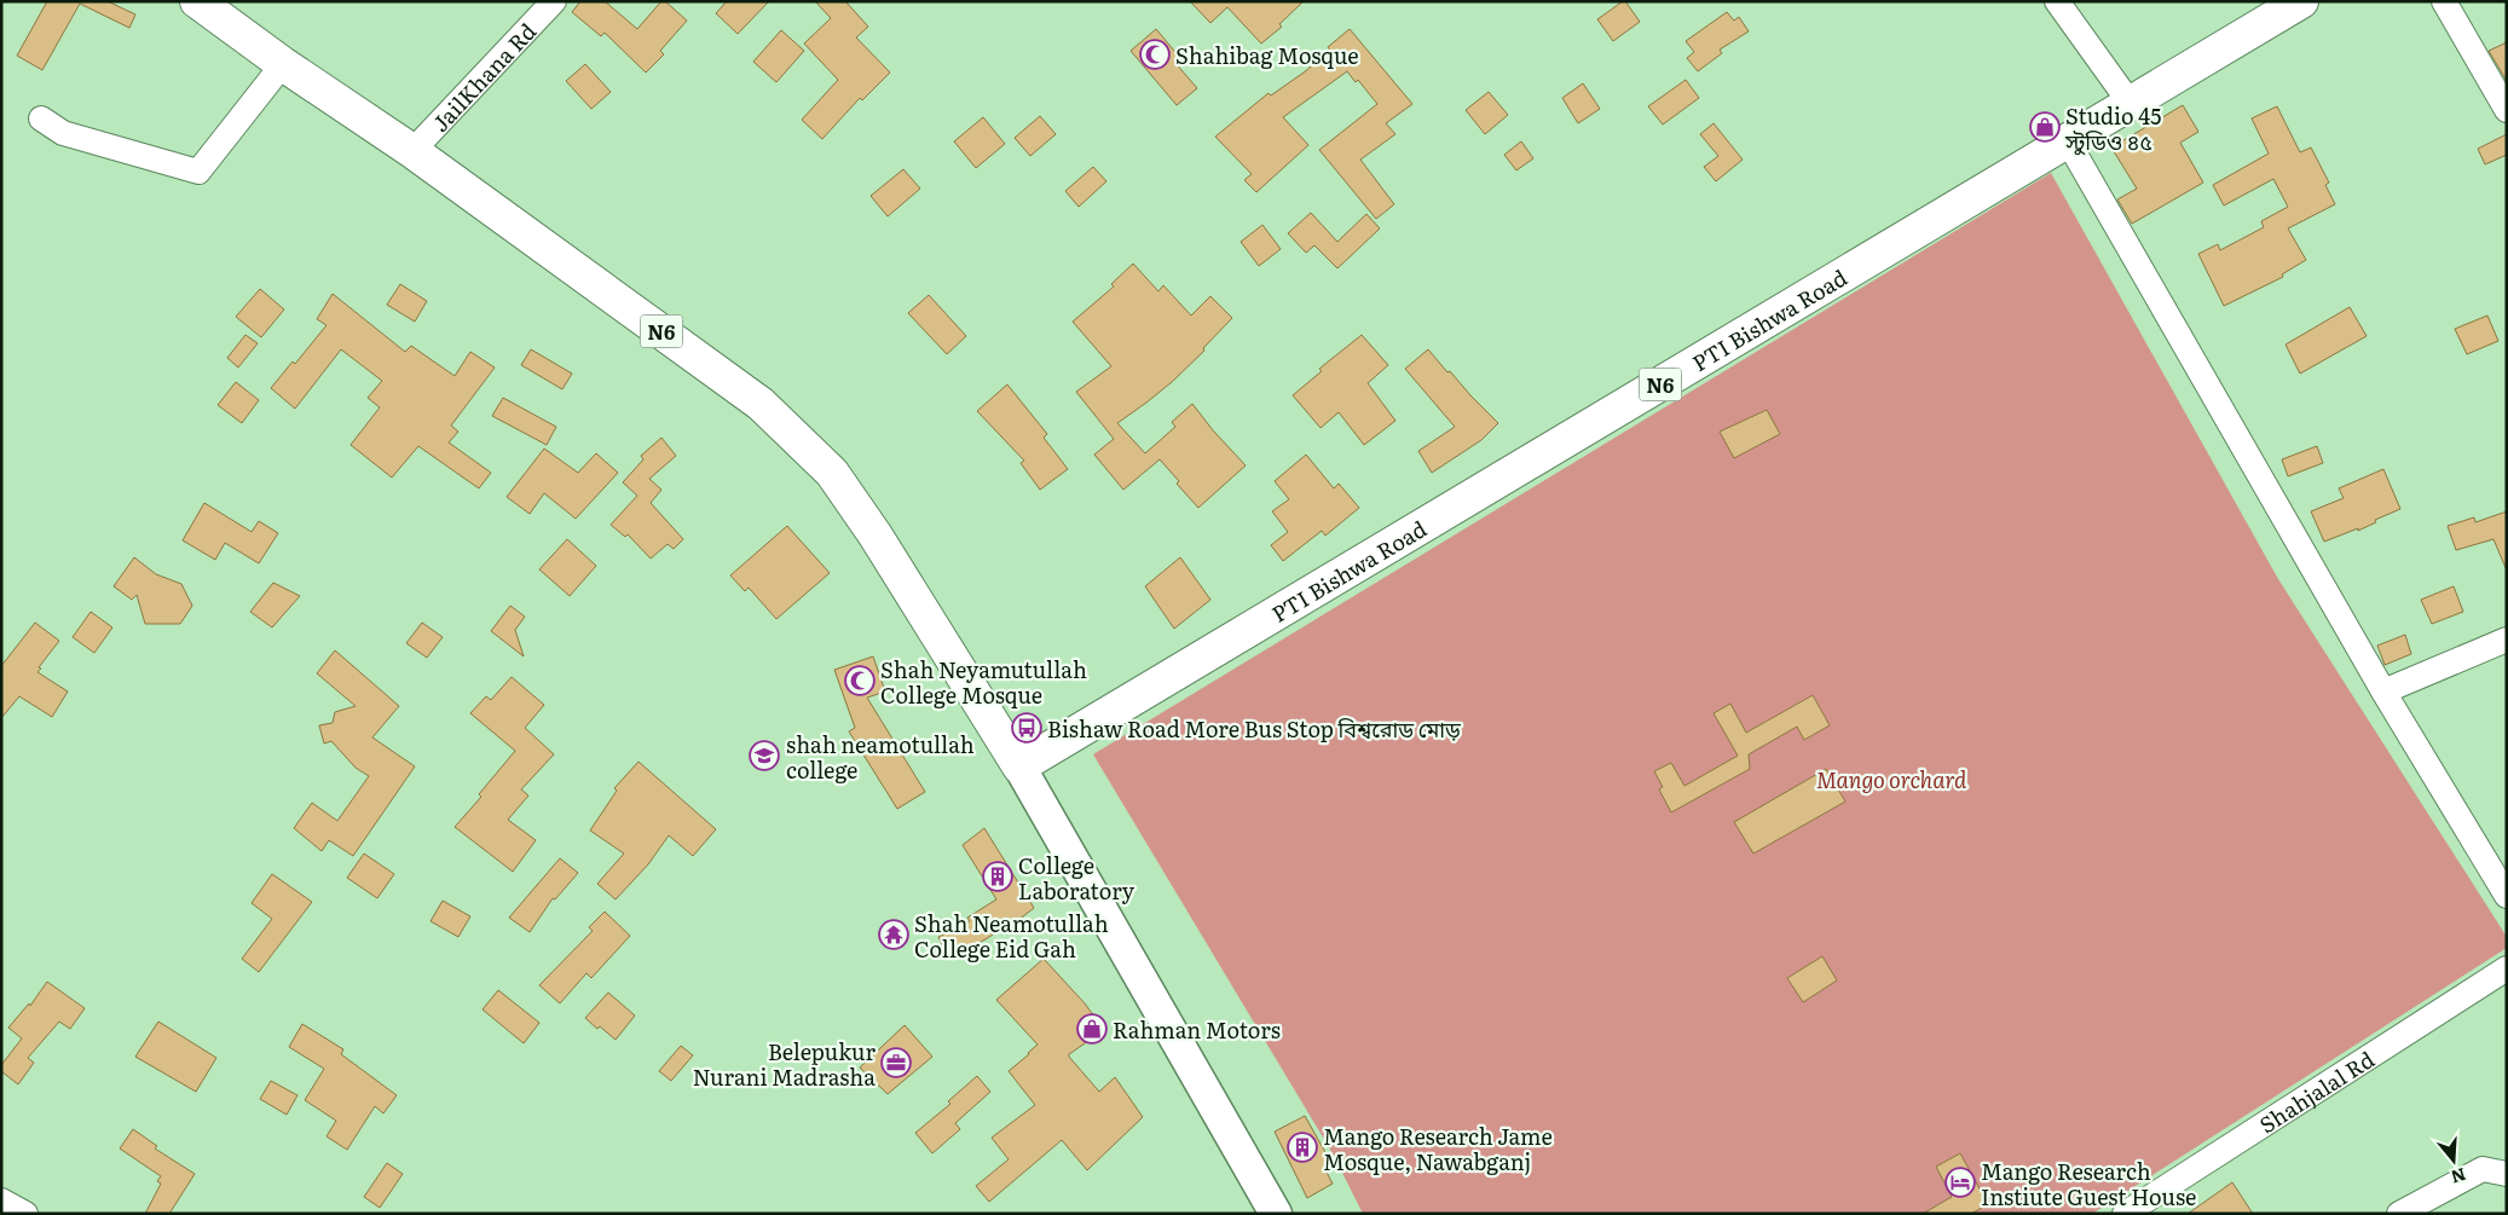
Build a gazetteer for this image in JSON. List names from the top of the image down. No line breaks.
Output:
{"streets":{"highway":["PTI Bishwa Road","N6"],"street":["JailKhana Rd","Shahjalal Rd"]},"crossings":[["JailKhana Rd","N6"],["PTI Bishwa Road","N6"]],"parks":["Mango orchard"],"places":{"mosque":["Shahibag Mosque","Shah Neyamutullah College Mosque"],"shop":["Studio 45 স্টুডিও ৪৫","Rahman Motors"],"bus stop":["Bishaw Road More Bus Stop বিশ্বরোড মোড়"],"school or university":["shah neamotullah college"],"building":["College Laboratory","Mango Research Jame Mosque, Nawabganj"],"temple":["Shah Neamotullah College Eid Gah"],"office":["Belepukur Nurani Madrasha"],"hotel":["Mango Research Instiute Guest House"]},"north":"bottom"}
